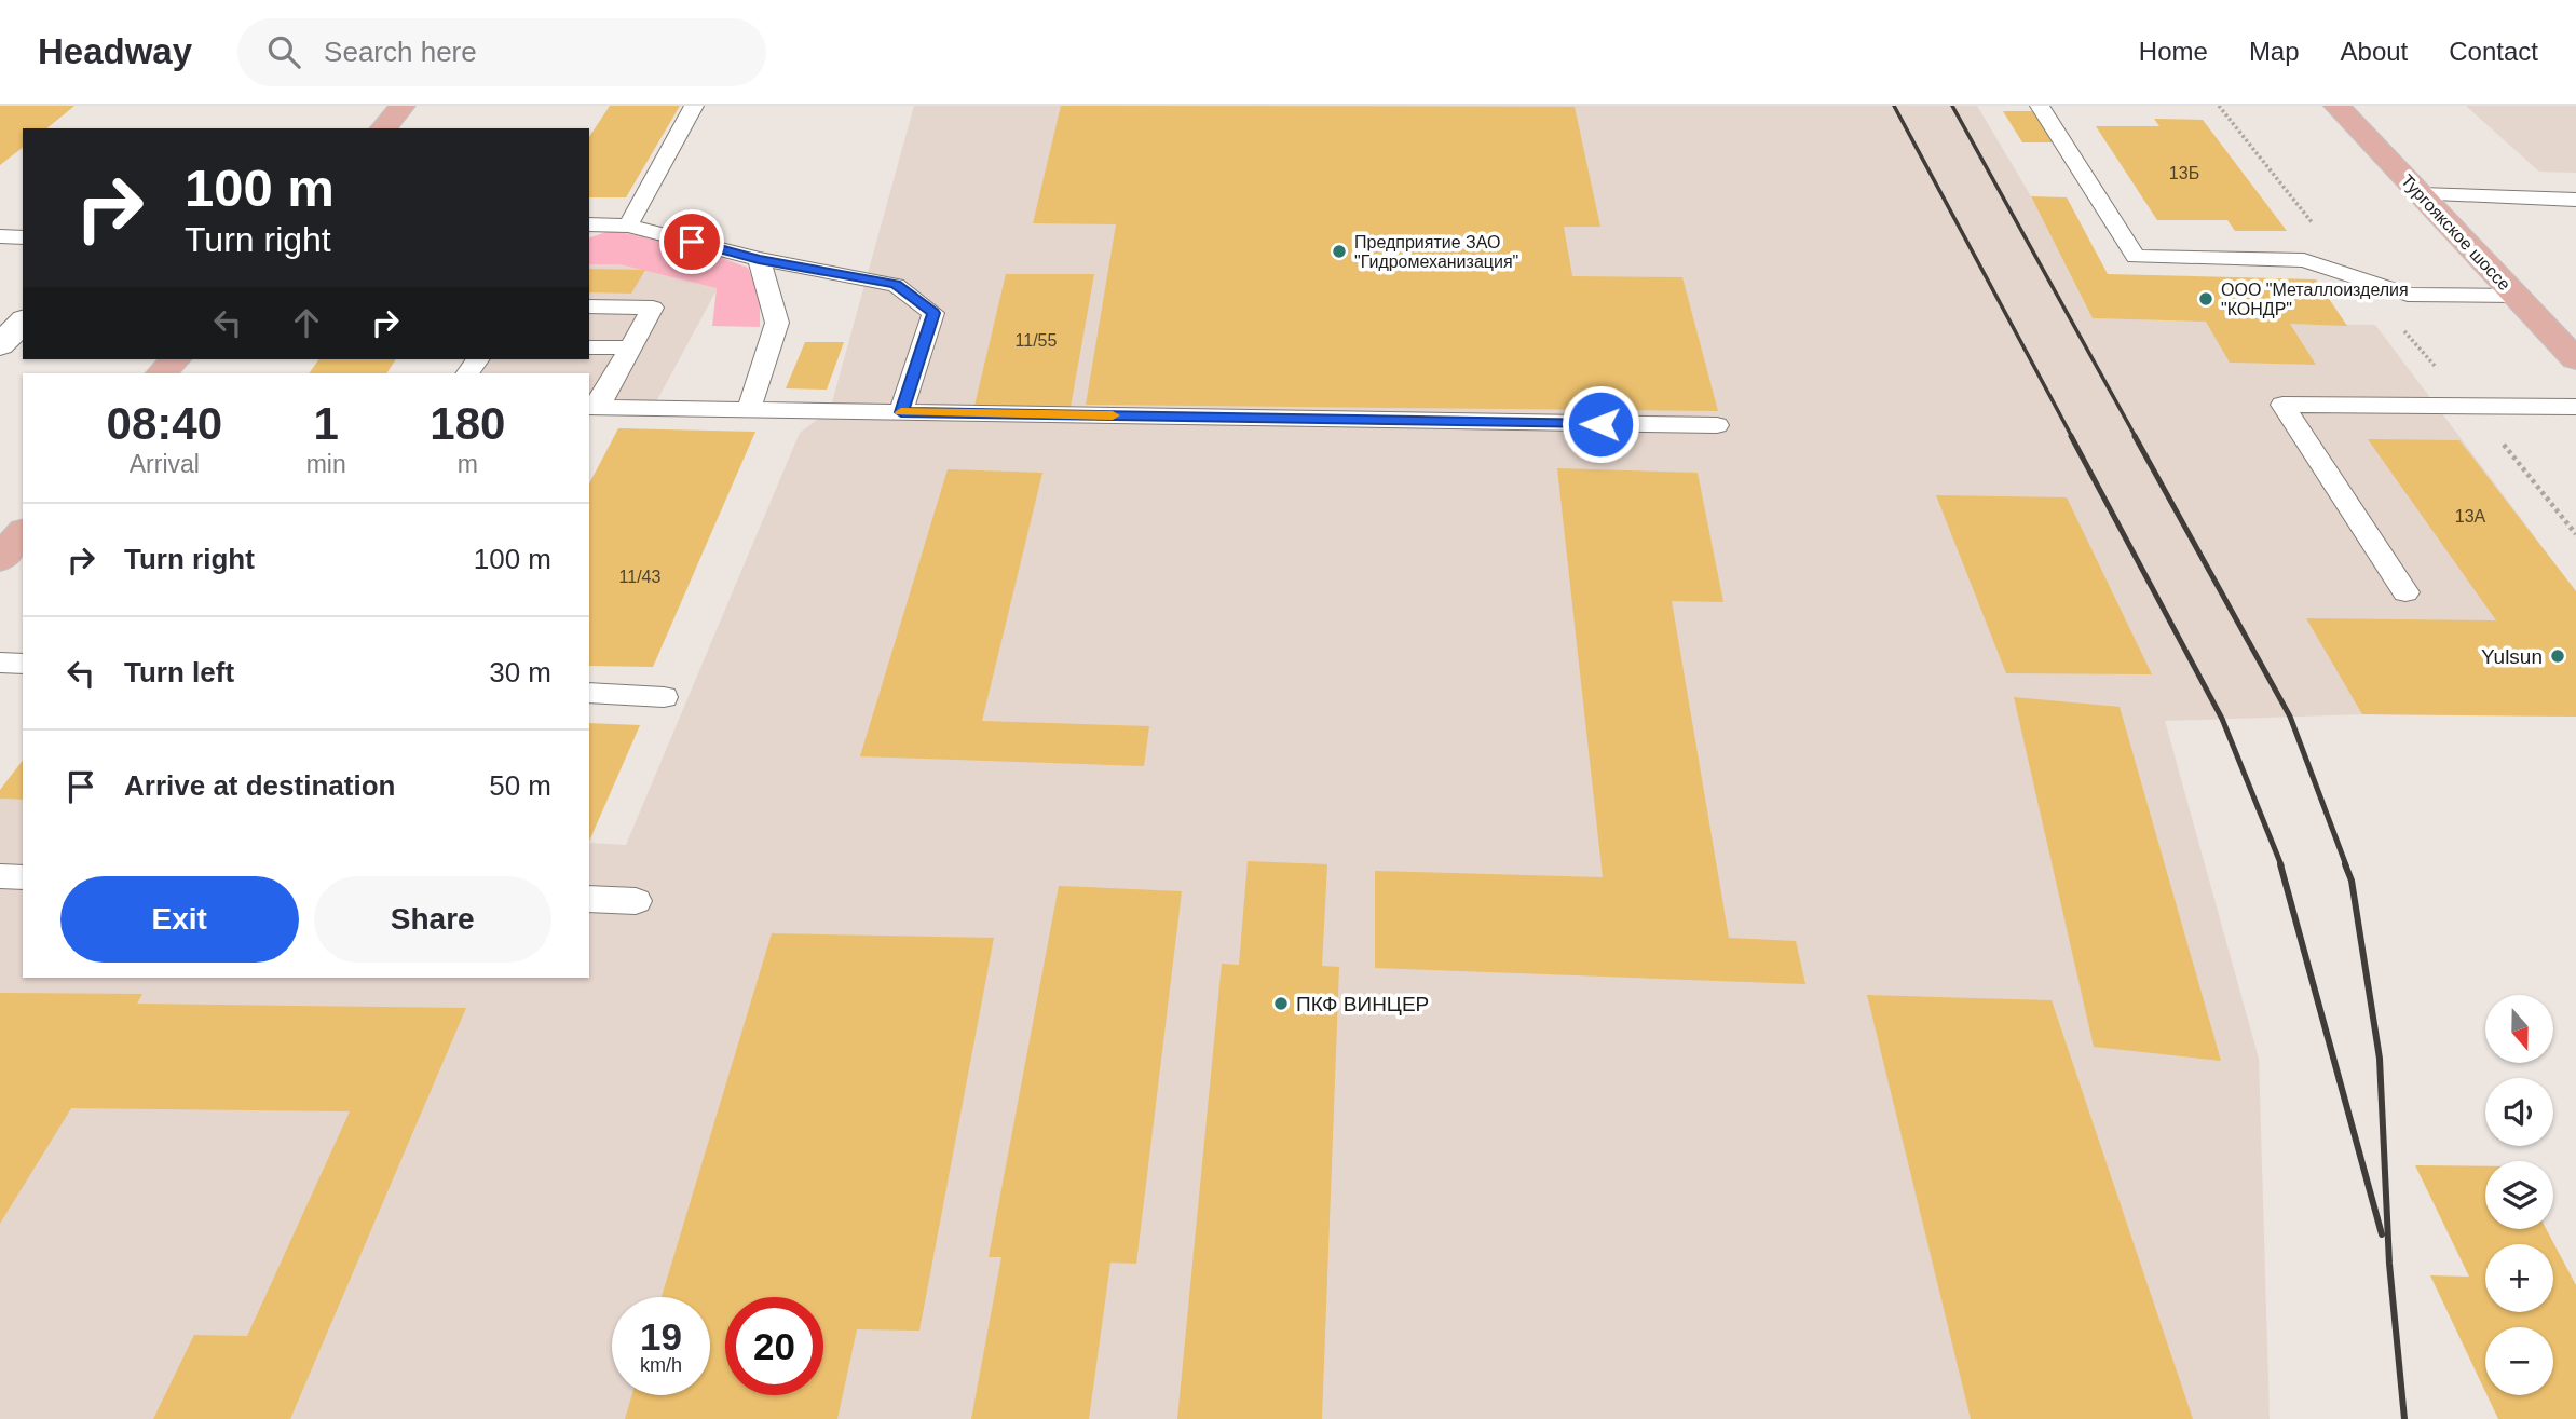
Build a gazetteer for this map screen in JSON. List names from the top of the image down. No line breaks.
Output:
{"streets":{"main road":["Тургоякское шоссе"]},"places":["Предприятие ЗАО \"Гидромеханизация\"","ООО \"Металлоизделия \"КОНДР\"","Yulsun","ПКФ ВИНЦЕР"],"house_numbers":["13Б","11/55","13А","11/43"],"north":"bottom","page":{"header":"Headway","search":"Search here","nav":["Home","Map","About","Contact"],"turn":["100 m","Turn right"],"eta":["08:40","Arrival","1","min","180","m"],"list":[{"name":"Turn right","value":"100 m"},{"name":"Turn left","value":"30 m"},{"name":"Arrive at destination","value":"50 m"}],"buttons":["Exit","Share"],"map_buttons":["+","−"],"speed":"19 km/h","limit":"20"}}
